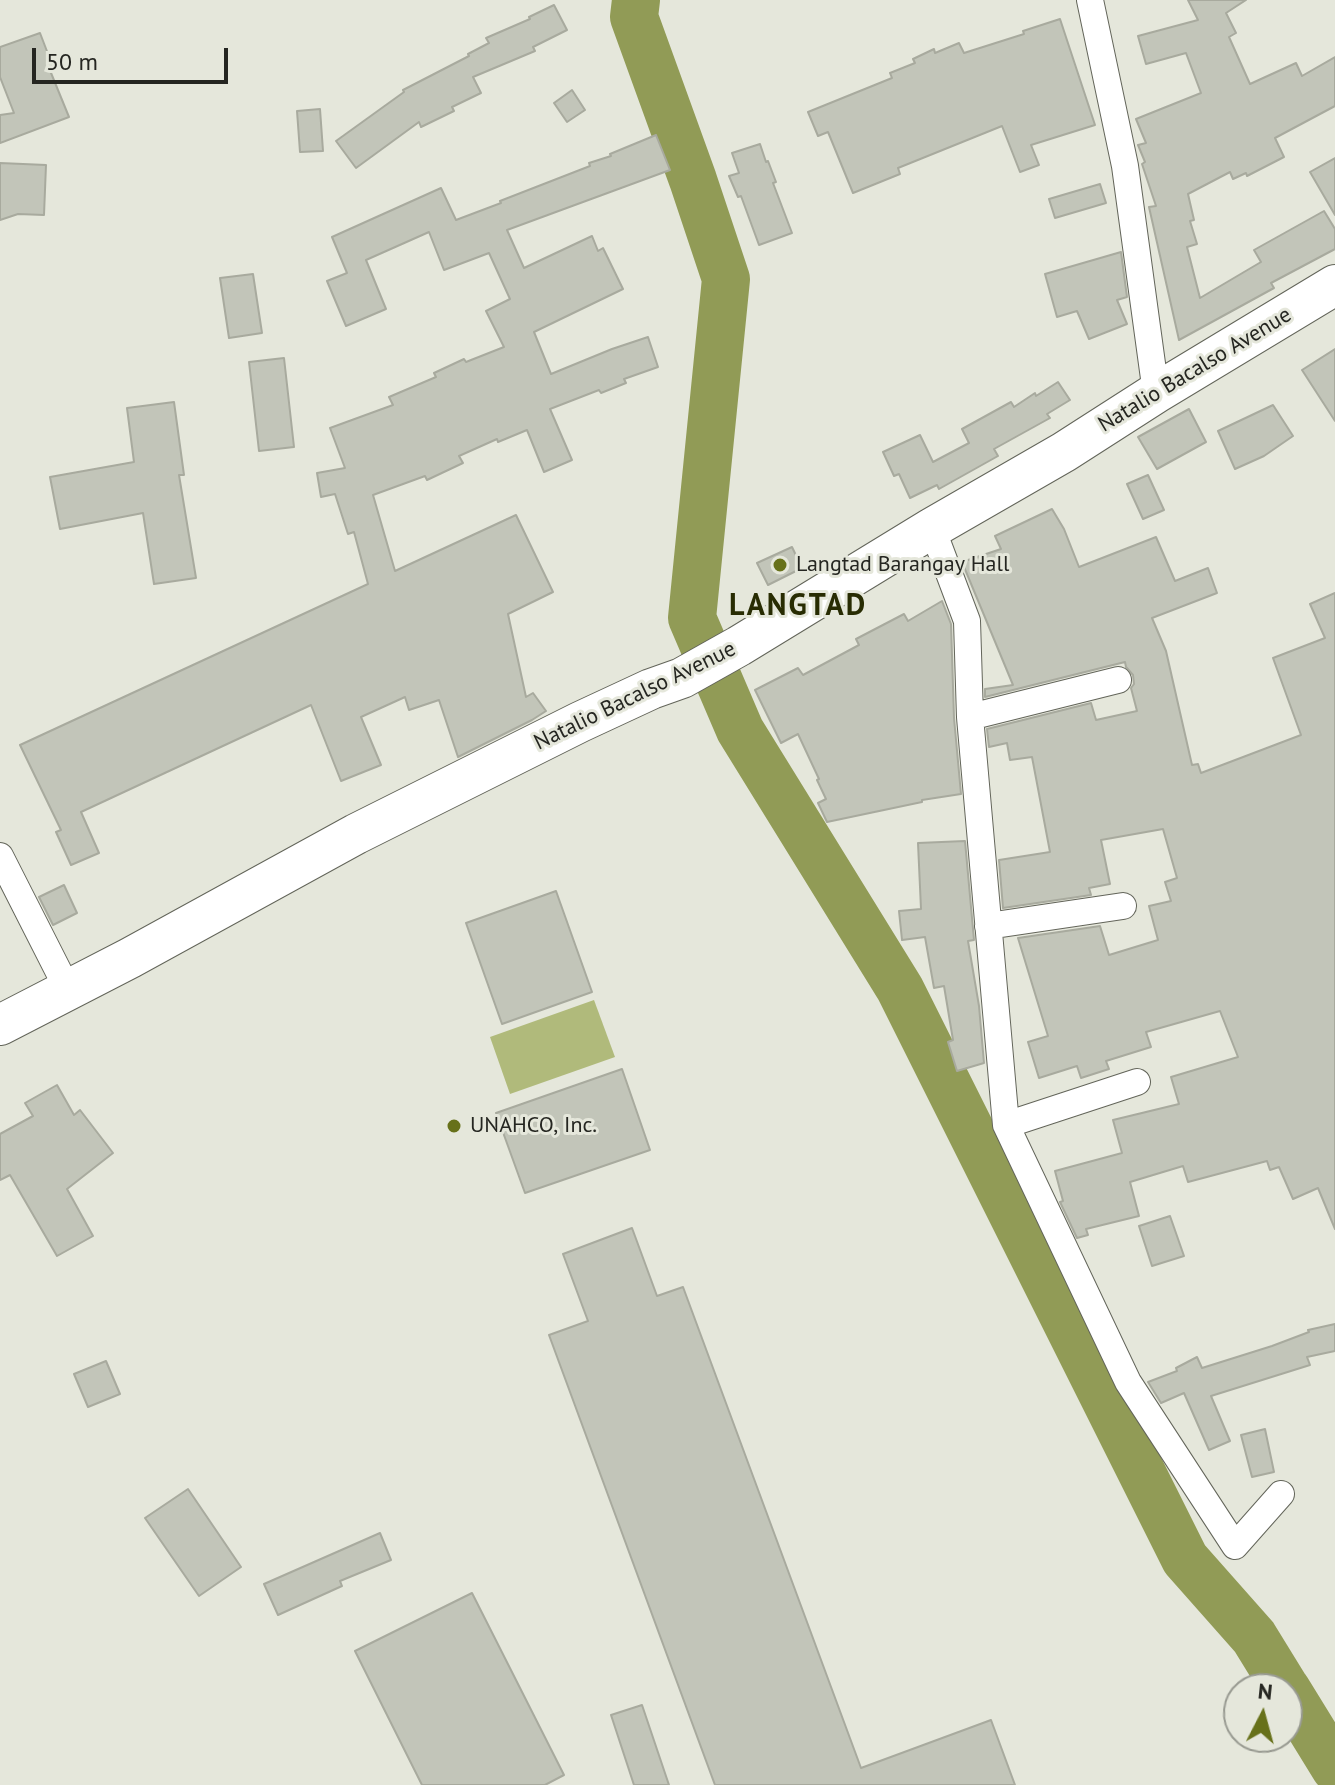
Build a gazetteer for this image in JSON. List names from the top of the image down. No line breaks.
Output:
{"streets":{"highway":["Natalio Bacalso Avenue"]},"districts":["LANGTAD"],"places":["Langtad Barangay Hall","UNAHCO, Inc."],"scale_bar":"50 m","north":"top"}
